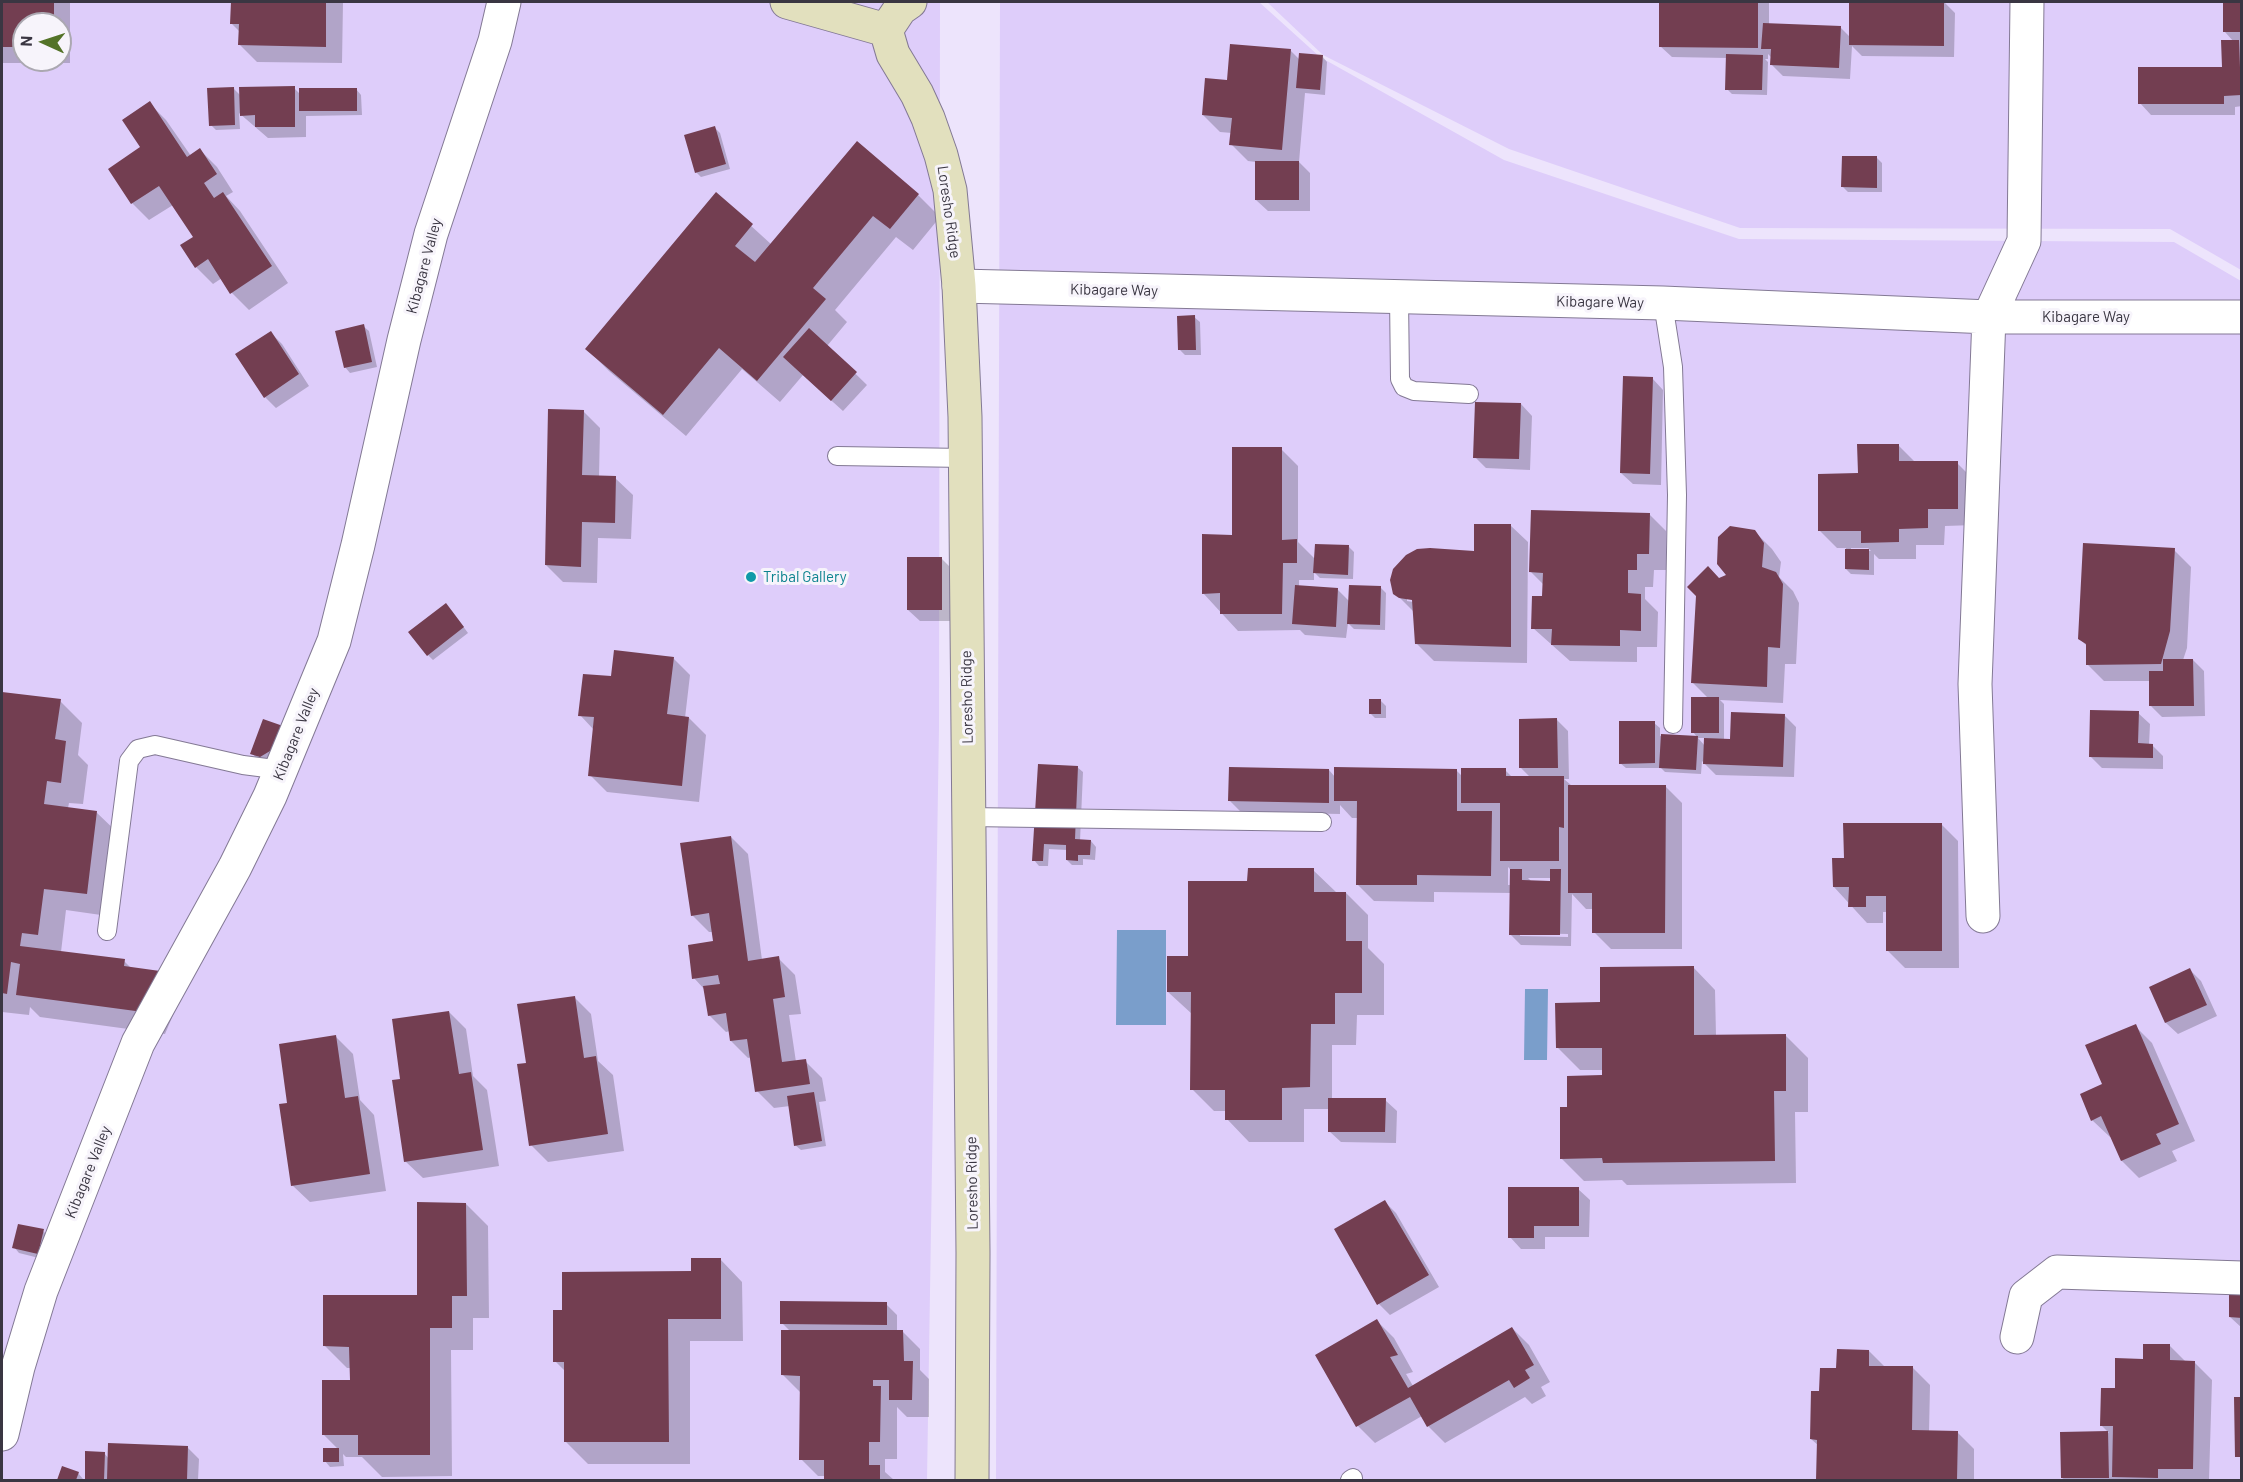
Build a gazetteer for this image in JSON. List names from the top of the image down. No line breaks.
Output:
{"streets":{"main road":["Loresho Ridge"],"street":["Kibagare Valley","Kibagare Way"]},"crossings":[["Loresho Ridge","Kibagare Way"]],"places":["Tribal Gallery"],"north":"left"}
